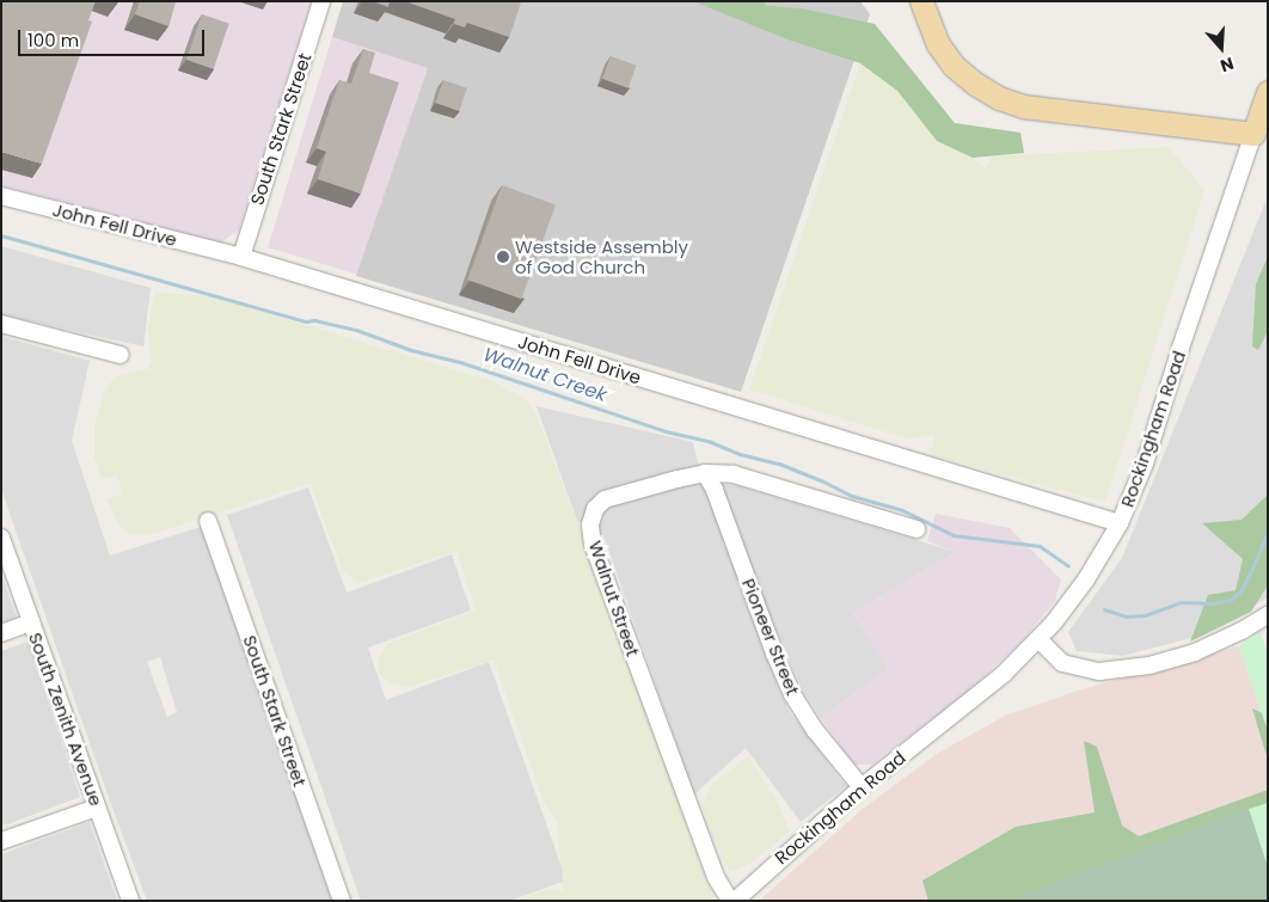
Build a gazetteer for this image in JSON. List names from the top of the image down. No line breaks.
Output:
{"streets":{"main road":["Rockingham Road"],"street":["South Stark Street","John Fell Drive","Walnut Street","Pioneer Street","South Zenith Avenue"]},"crossings":[["South Stark Street","John Fell Drive"],["John Fell Drive","Rockingham Road"],["Rockingham Road","Walnut Street"],["Rockingham Road","Pioneer Street"],["Walnut Street","Pioneer Street"]],"water":["Walnut Creek"],"places":["Westside Assembly of God Church"],"scale_bar":"100 m","north":"bottom"}
